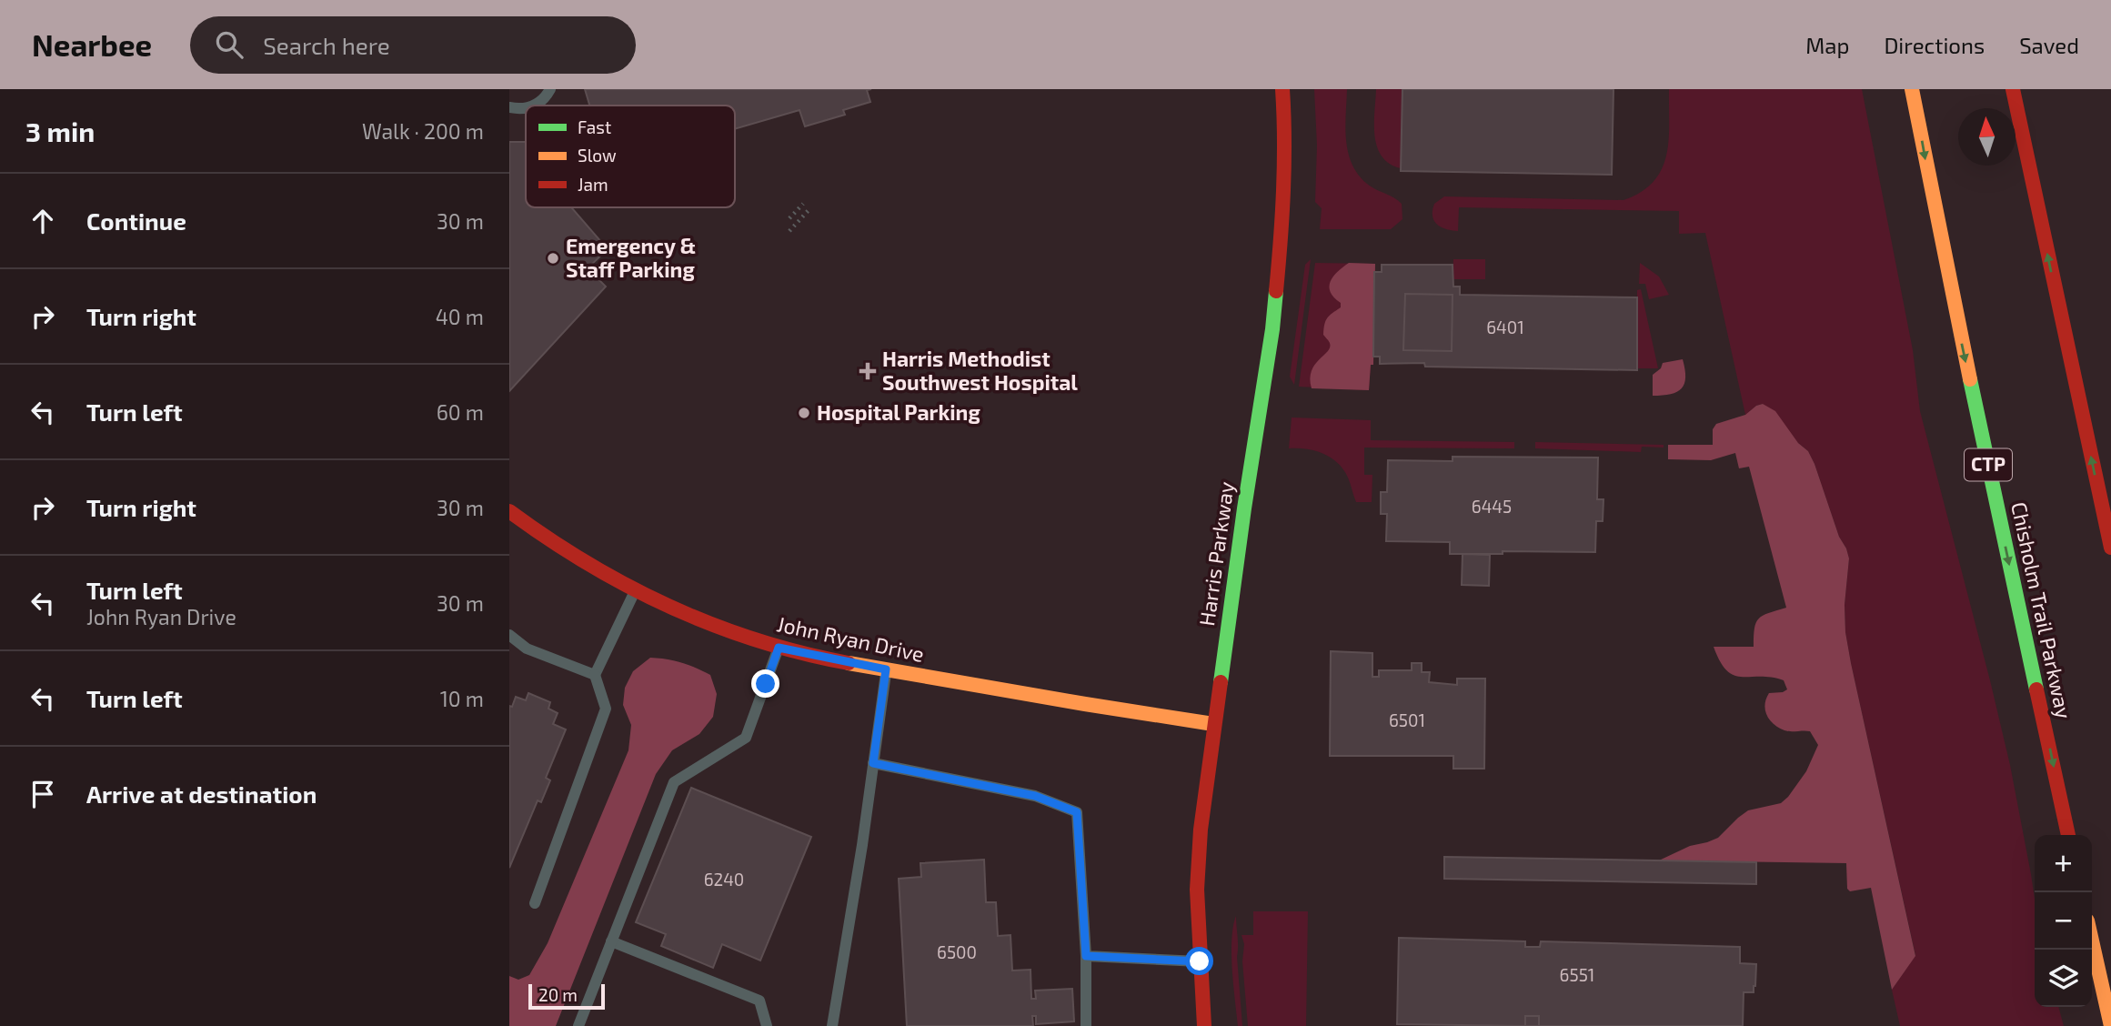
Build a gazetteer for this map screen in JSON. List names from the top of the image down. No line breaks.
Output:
{"streets":{"main road":["CTP","Harris Parkway","Chisholm Trail Parkway","John Ryan Drive"]},"crossings":[["Harris Parkway","John Ryan Drive"]],"places":{"other":["Emergency & Staff Parking","Hospital Parking"],"health":["Harris Methodist Southwest Hospital"]},"house_numbers":["6401","6445","6501","6240","6500","6551"],"legend":["Fast","Slow","Jam"],"scale_bar":"20 m","north":"top","page":{"header":"Nearbee","search":"Search here","nav":["Map","Directions","Saved"],"heading":["3 min","Walk · 200 m"],"list":[["Continue","30 m"],["Turn right","40 m"],["Turn left","60 m"],["Turn right","30 m"],["Turn left","John Ryan Drive","30 m"],["Turn left","10 m"],"Arrive at destination"],"map_buttons":["+","−"],"scale":"20 m"}}
